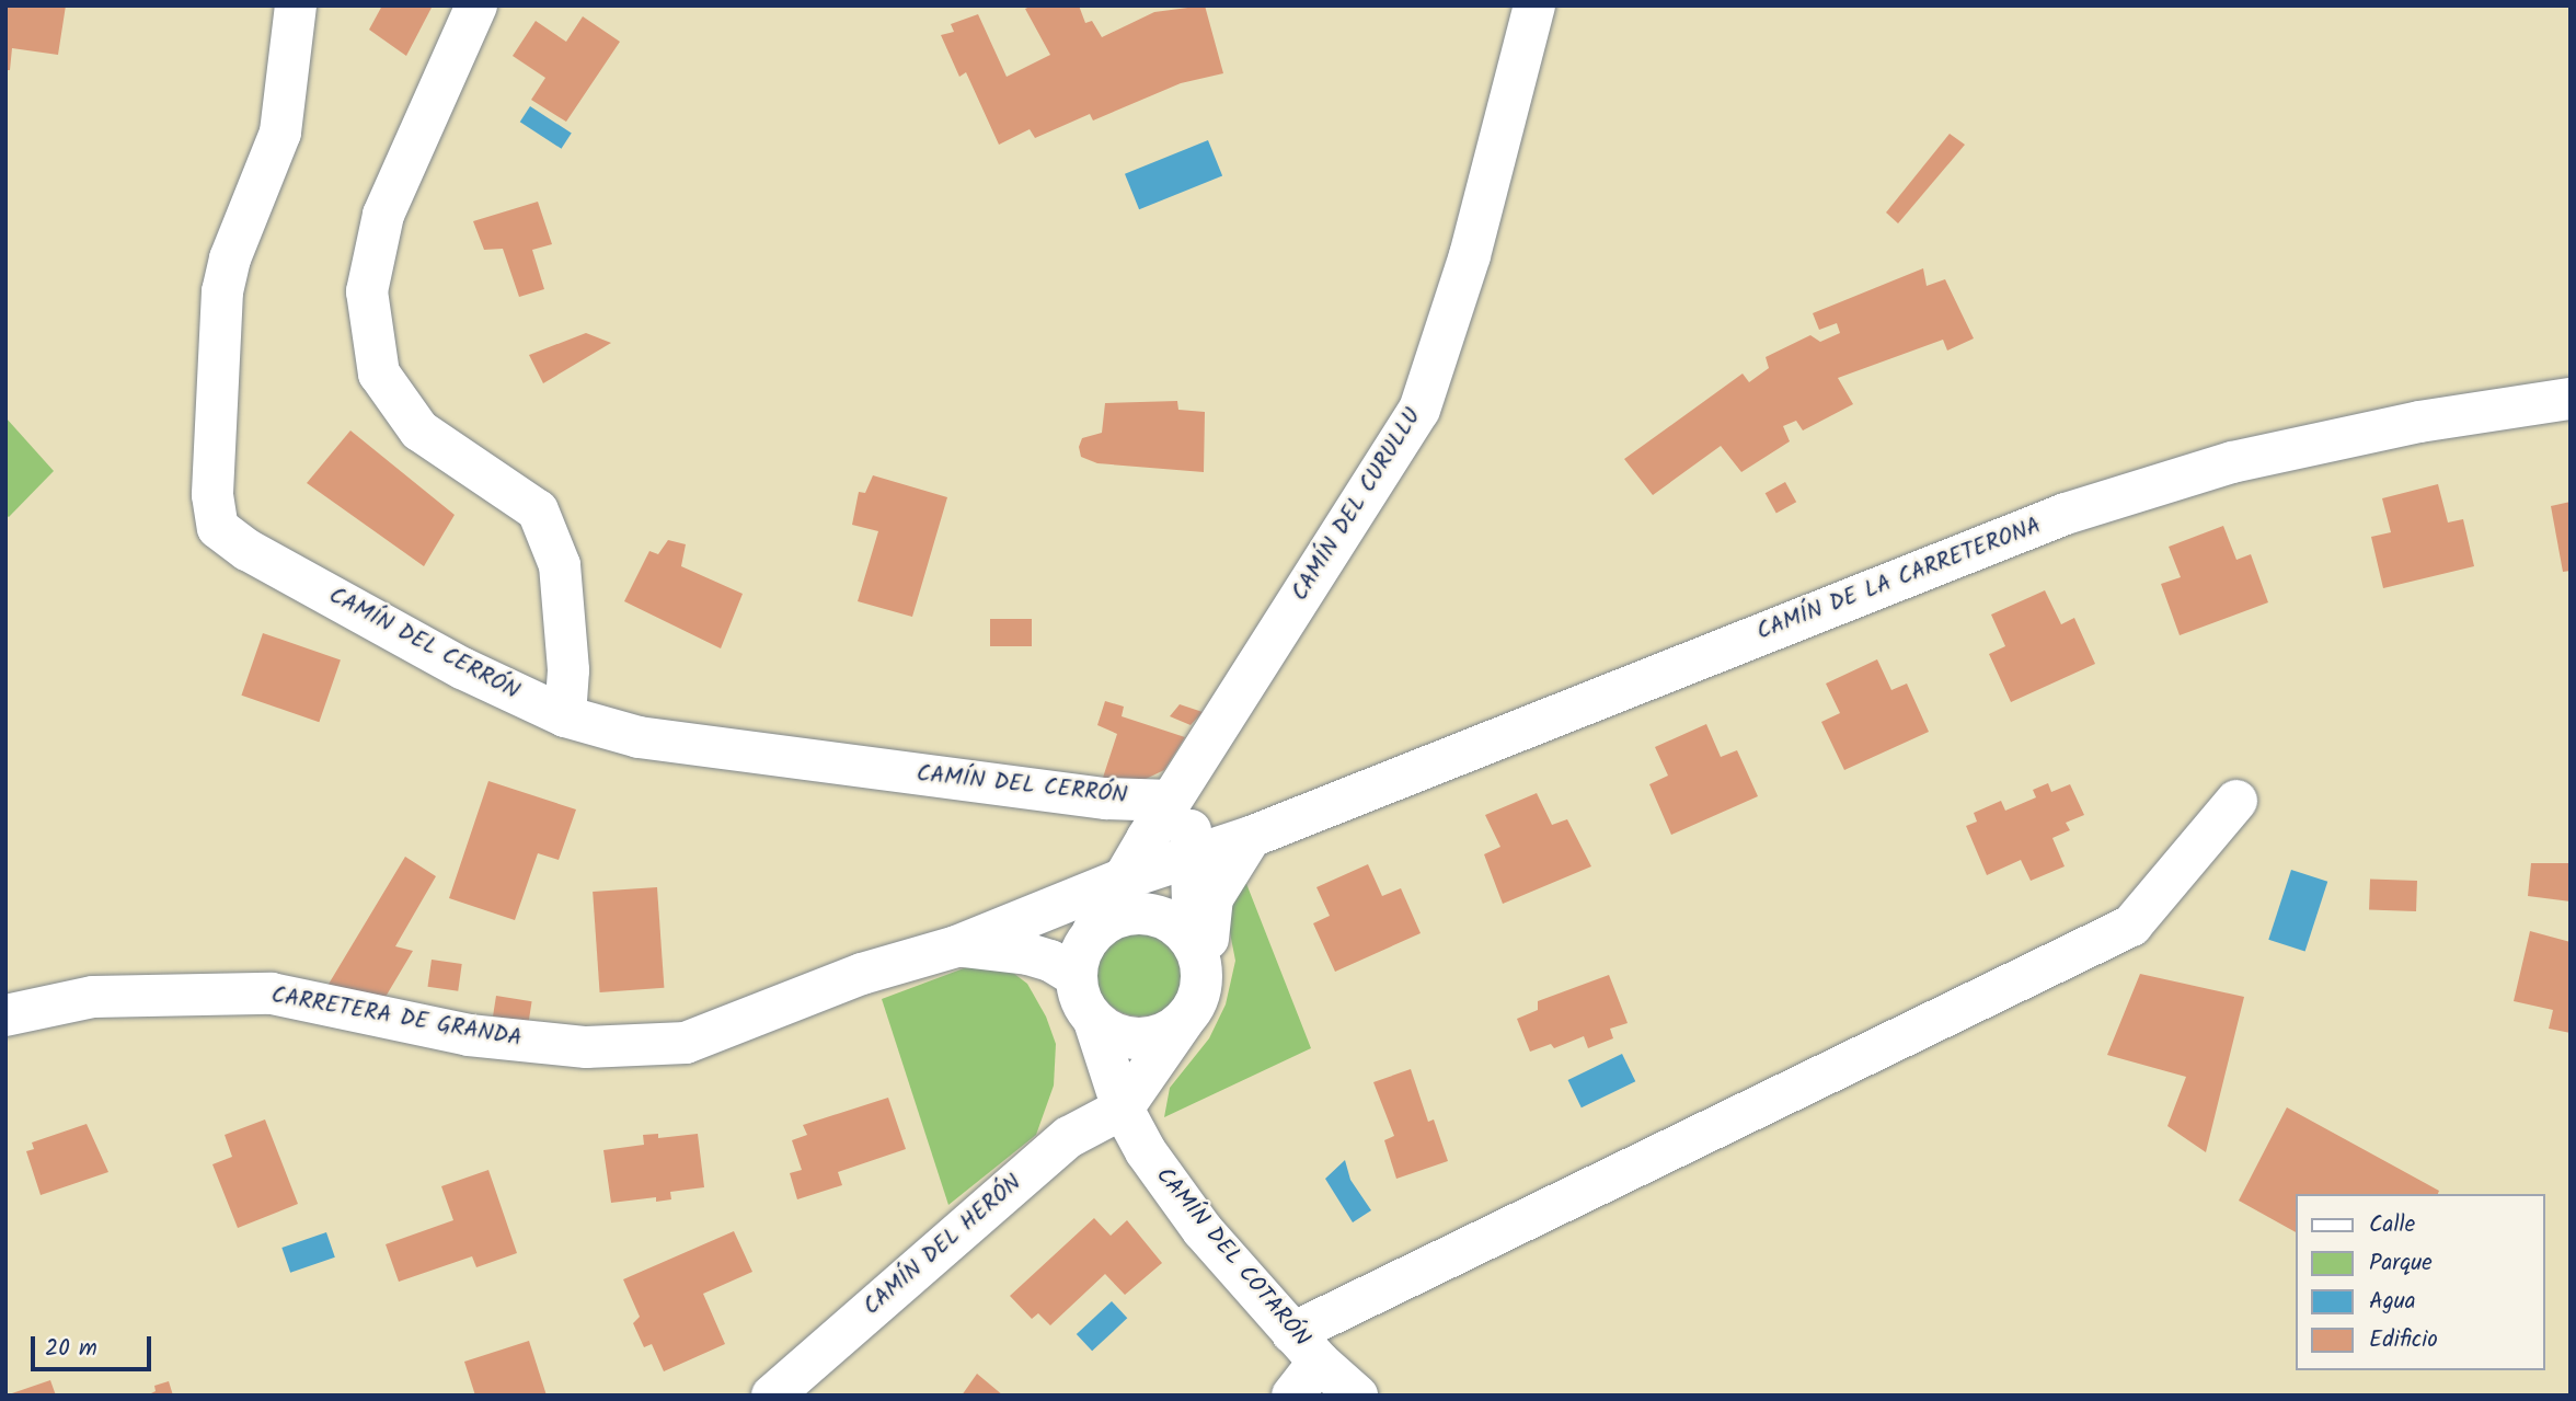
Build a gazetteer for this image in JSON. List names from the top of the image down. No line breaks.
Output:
{"streets":{"street":["CAMÍN DEL CURULLU","CAMÍN DE LA CARRETERONA","CAMÍN DEL CERRÓN","CARRETERA DE GRANDA","CAMÍN DEL HERÓN","CAMÍN DEL COTARÓN"]},"crossings":[["CAMÍN DEL CURULLU","CAMÍN DE LA CARRETERONA"],["CAMÍN DEL CURULLU","CAMÍN DEL CERRÓN"],["CAMÍN DEL CURULLU","CARRETERA DE GRANDA"],["CAMÍN DEL CURULLU","CAMÍN DEL COTARÓN"],["CAMÍN DE LA CARRETERONA","CAMÍN DEL CERRÓN"],["CAMÍN DE LA CARRETERONA","CARRETERA DE GRANDA"],["CARRETERA DE GRANDA","CAMÍN DEL COTARÓN"],["CAMÍN DEL HERÓN","CAMÍN DEL COTARÓN"]],"legend":["Calle","Parque","Agua","Edificio"],"scale_bar":"20 m"}
